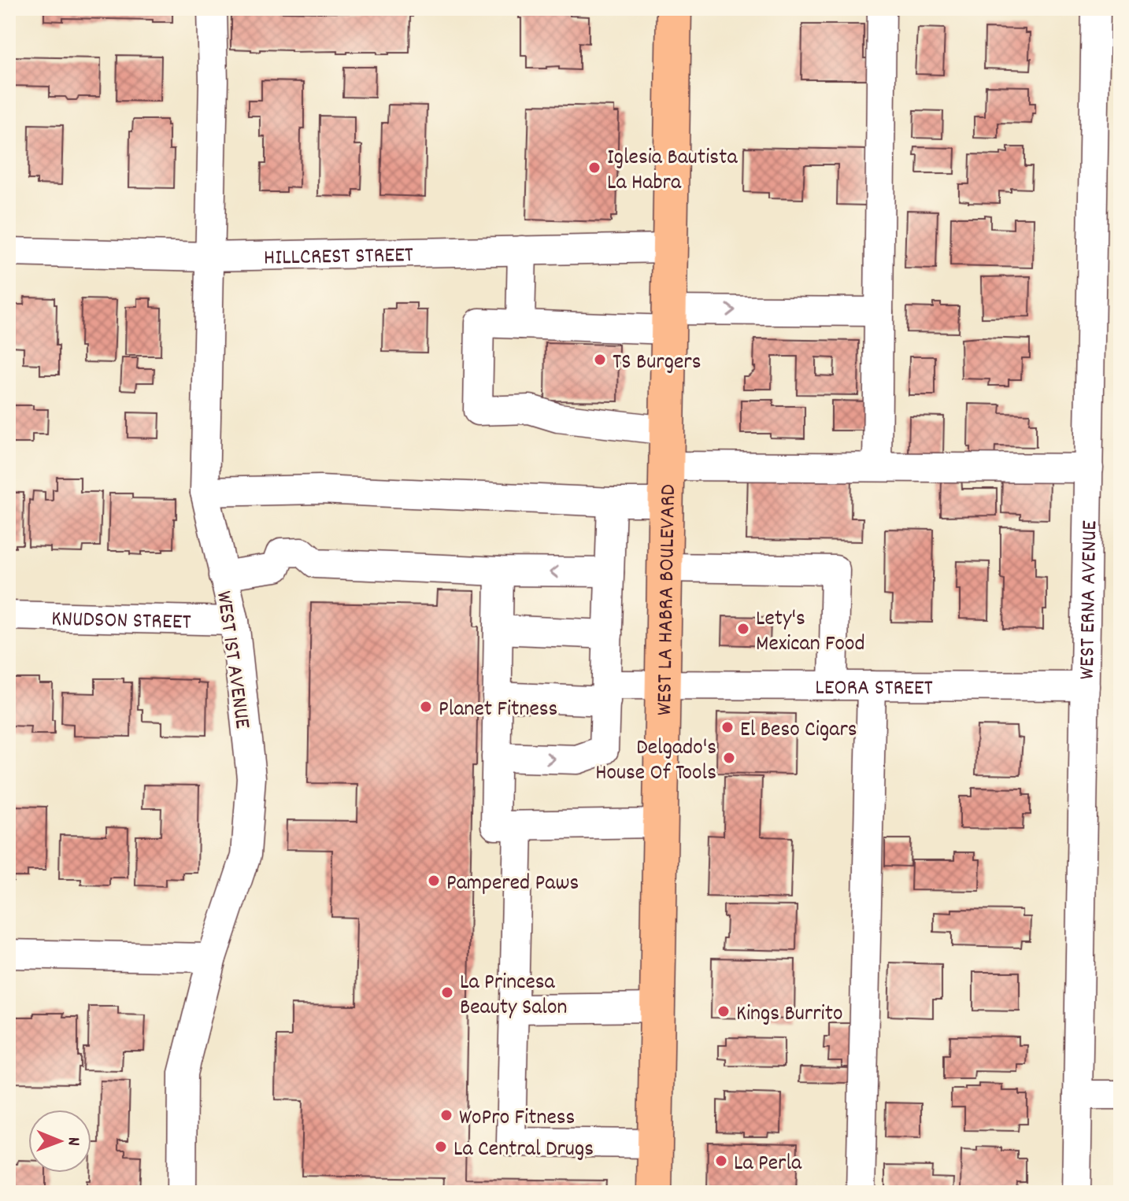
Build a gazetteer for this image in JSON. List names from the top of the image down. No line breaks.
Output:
{"streets":{"main road":["WEST LA HABRA BOULEVARD"],"street":["HILLCREST STREET","WEST ERNA AVENUE","KNUDSON STREET","WEST 1ST AVENUE","LEORA STREET"]},"crossings":[["HILLCREST STREET","WEST LA HABRA BOULEVARD"],["HILLCREST STREET","WEST 1ST AVENUE"],["WEST LA HABRA BOULEVARD","LEORA STREET"],["WEST ERNA AVENUE","LEORA STREET"],["KNUDSON STREET","WEST 1ST AVENUE"]],"places":["Iglesia Bautista La Habra","TS Burgers","Lety's Mexican Food","Planet Fitness","El Beso Cigars","Delgado's House Of Tools","Pampered Paws","La Princesa Beauty Salon","Kings Burrito","WoPro Fitness","La Central Drugs","La Perla"],"north":"right"}
